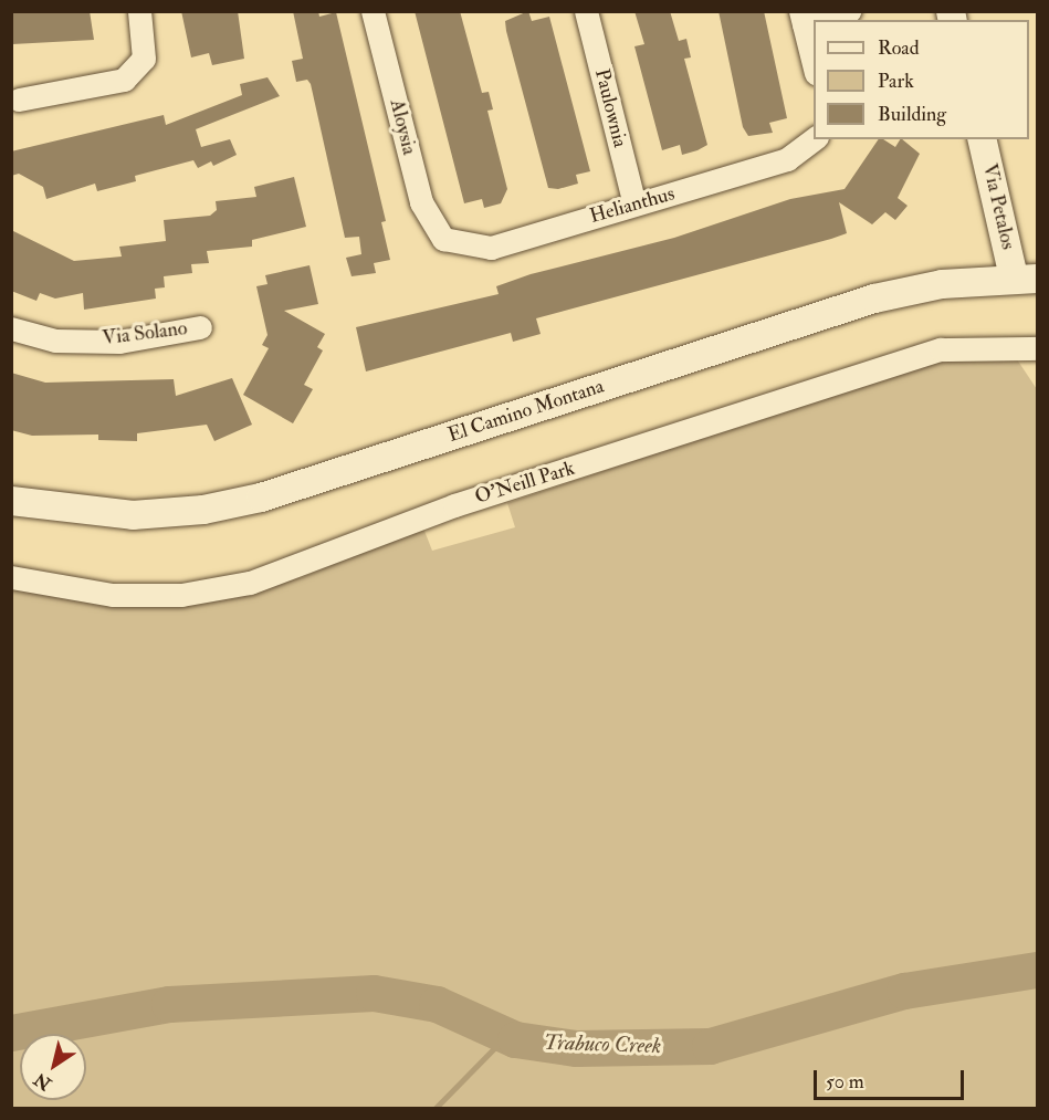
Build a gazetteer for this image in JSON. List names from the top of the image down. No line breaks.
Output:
{"streets":{"street":["Paulownia","Aloysia","Helianthus","Via Petalos","Via Solano","El Camino Montana","O'Neill Park"]},"crossings":[["Paulownia","Helianthus"],["Aloysia","Helianthus"],["Via Petalos","El Camino Montana"]],"water":["Trabuco Creek"],"legend":["Road","Park","Building"],"scale_bar":"50 m","north":"bottom left"}
